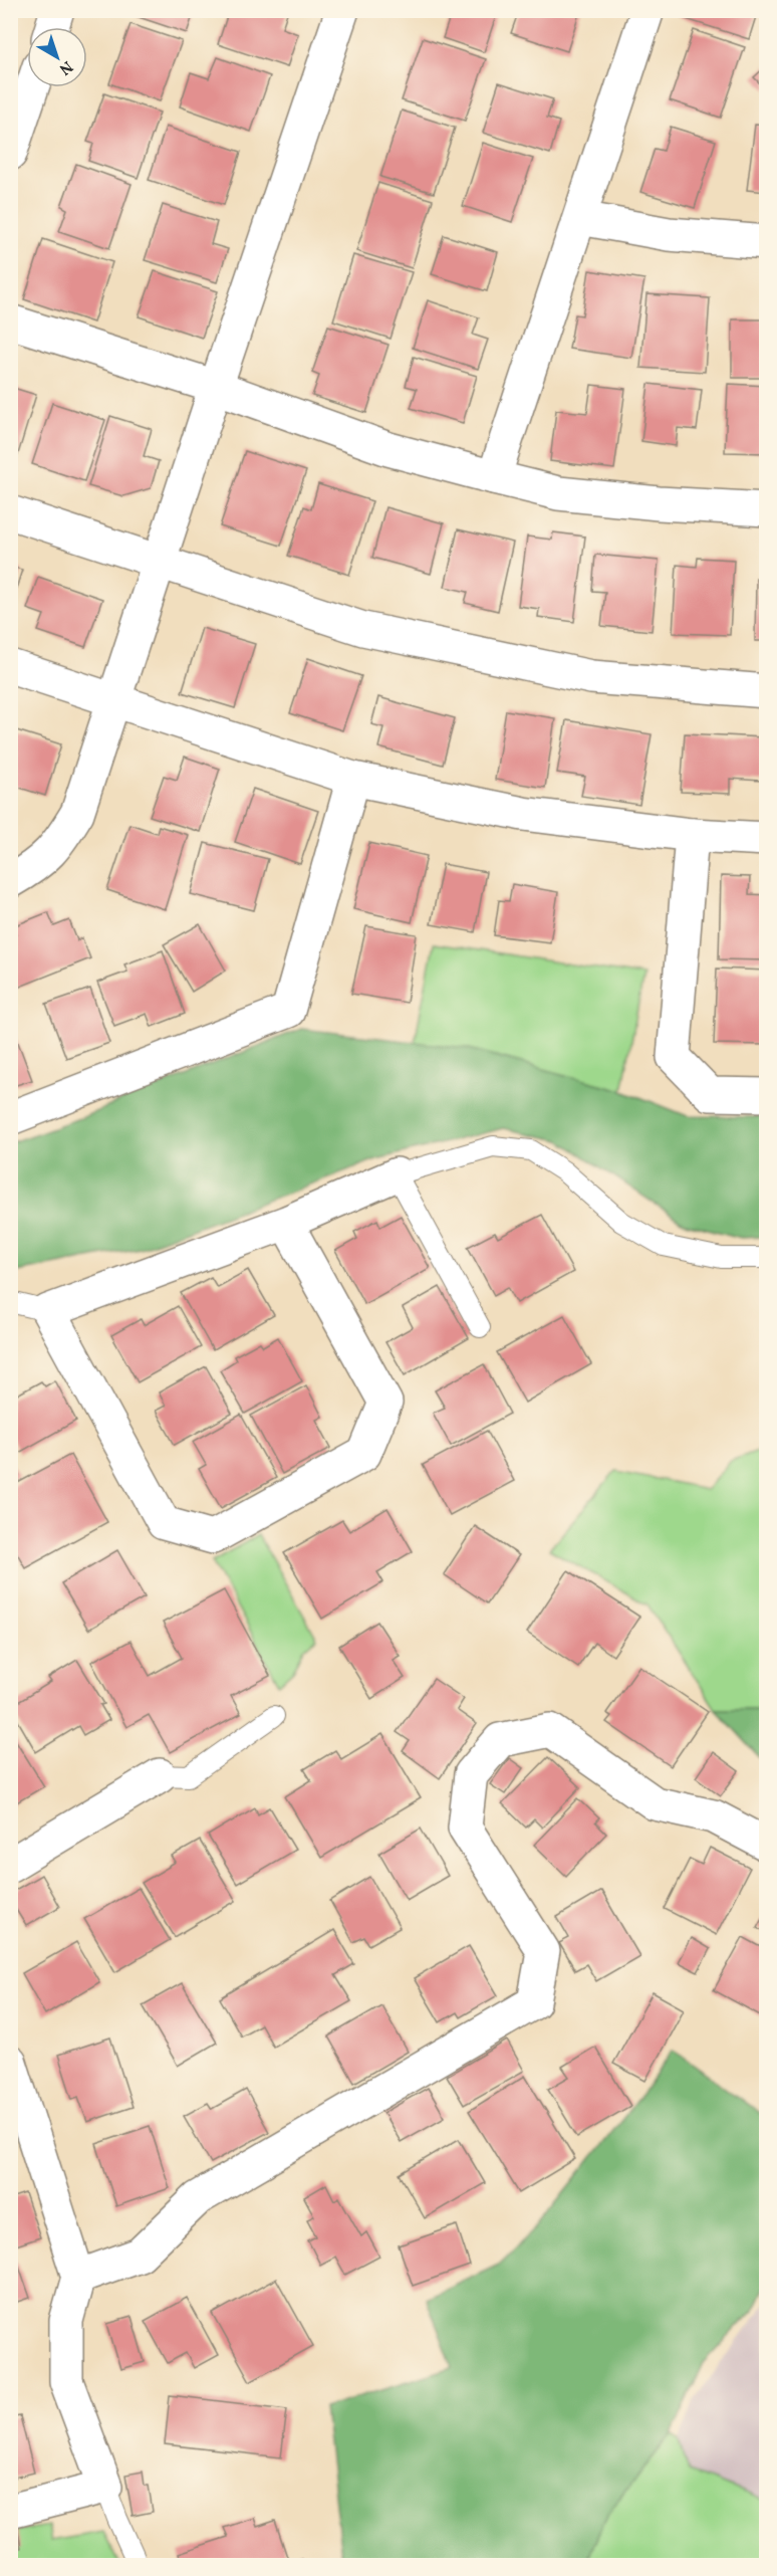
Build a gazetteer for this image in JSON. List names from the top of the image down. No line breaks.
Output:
{"north":"bottom right"}
